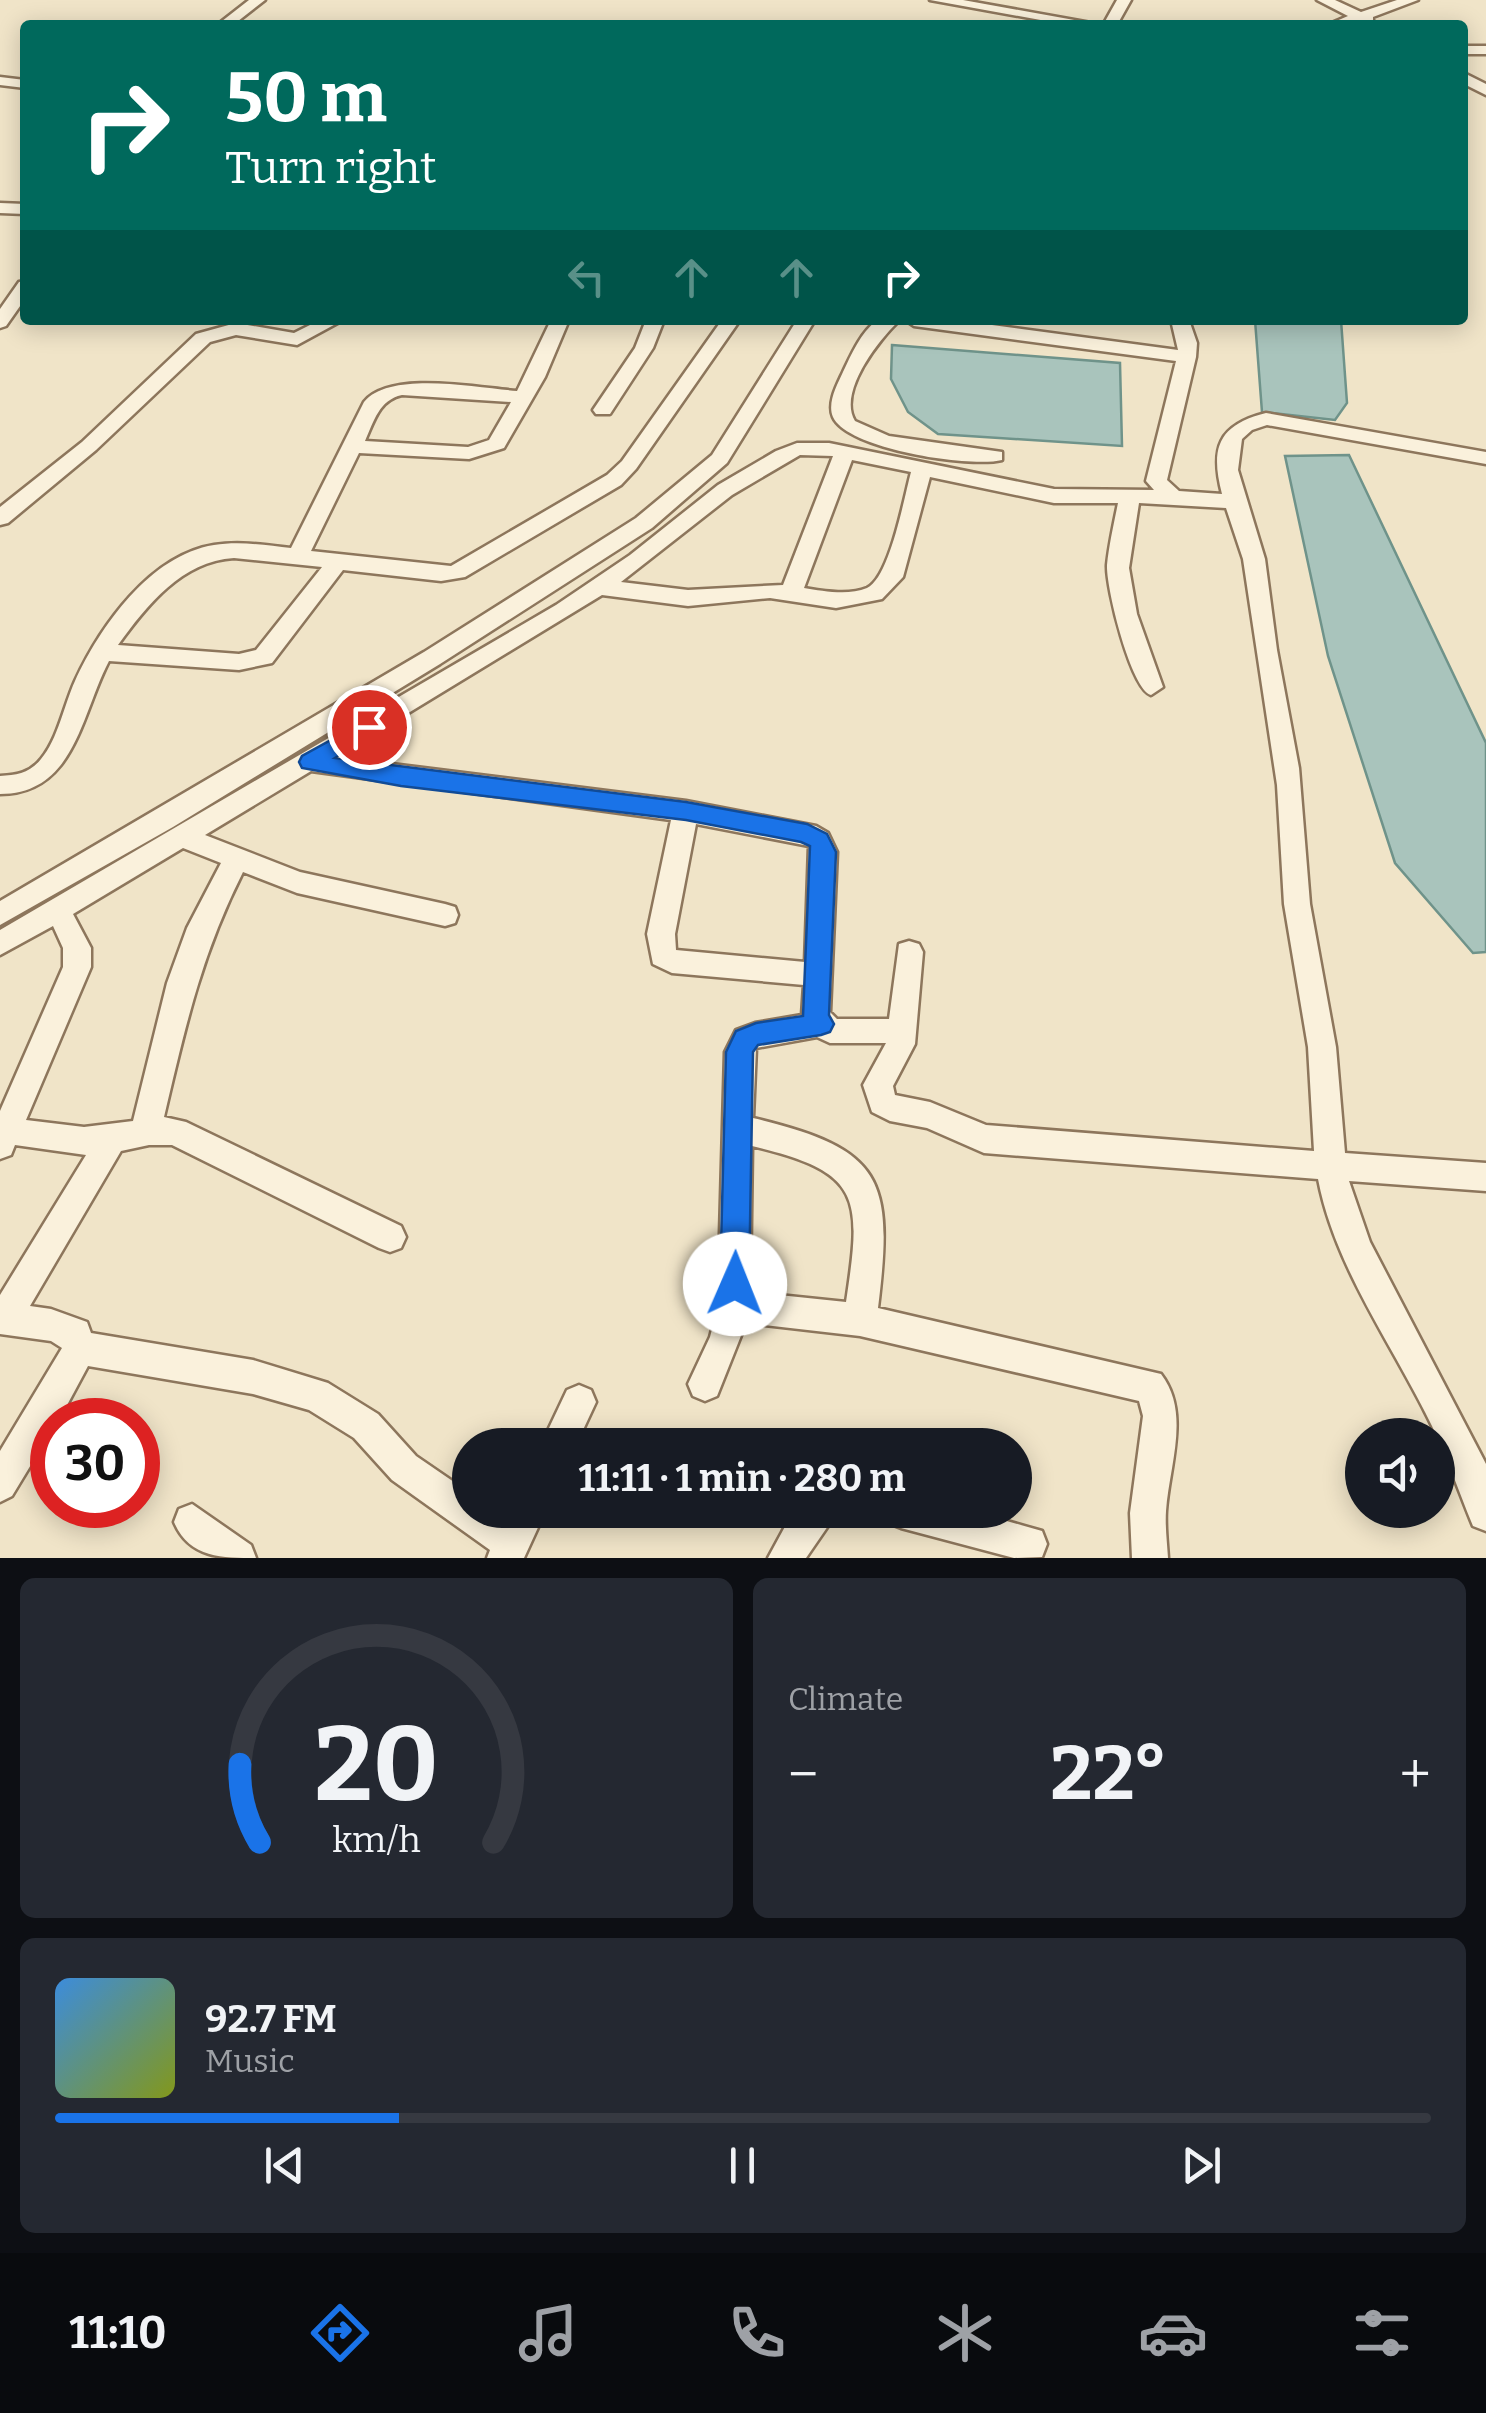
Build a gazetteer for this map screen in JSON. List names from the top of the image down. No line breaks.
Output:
{"page":{"turn":["50 m","Turn right"],"limit":"30","trip":"11:11 · 1 min · 280 m","tile":"Climate","heat":["−","22°","+"],"song":["92.7 FM","Music"],"tabs":"11:10","gauge":["20","km/h"]}}
